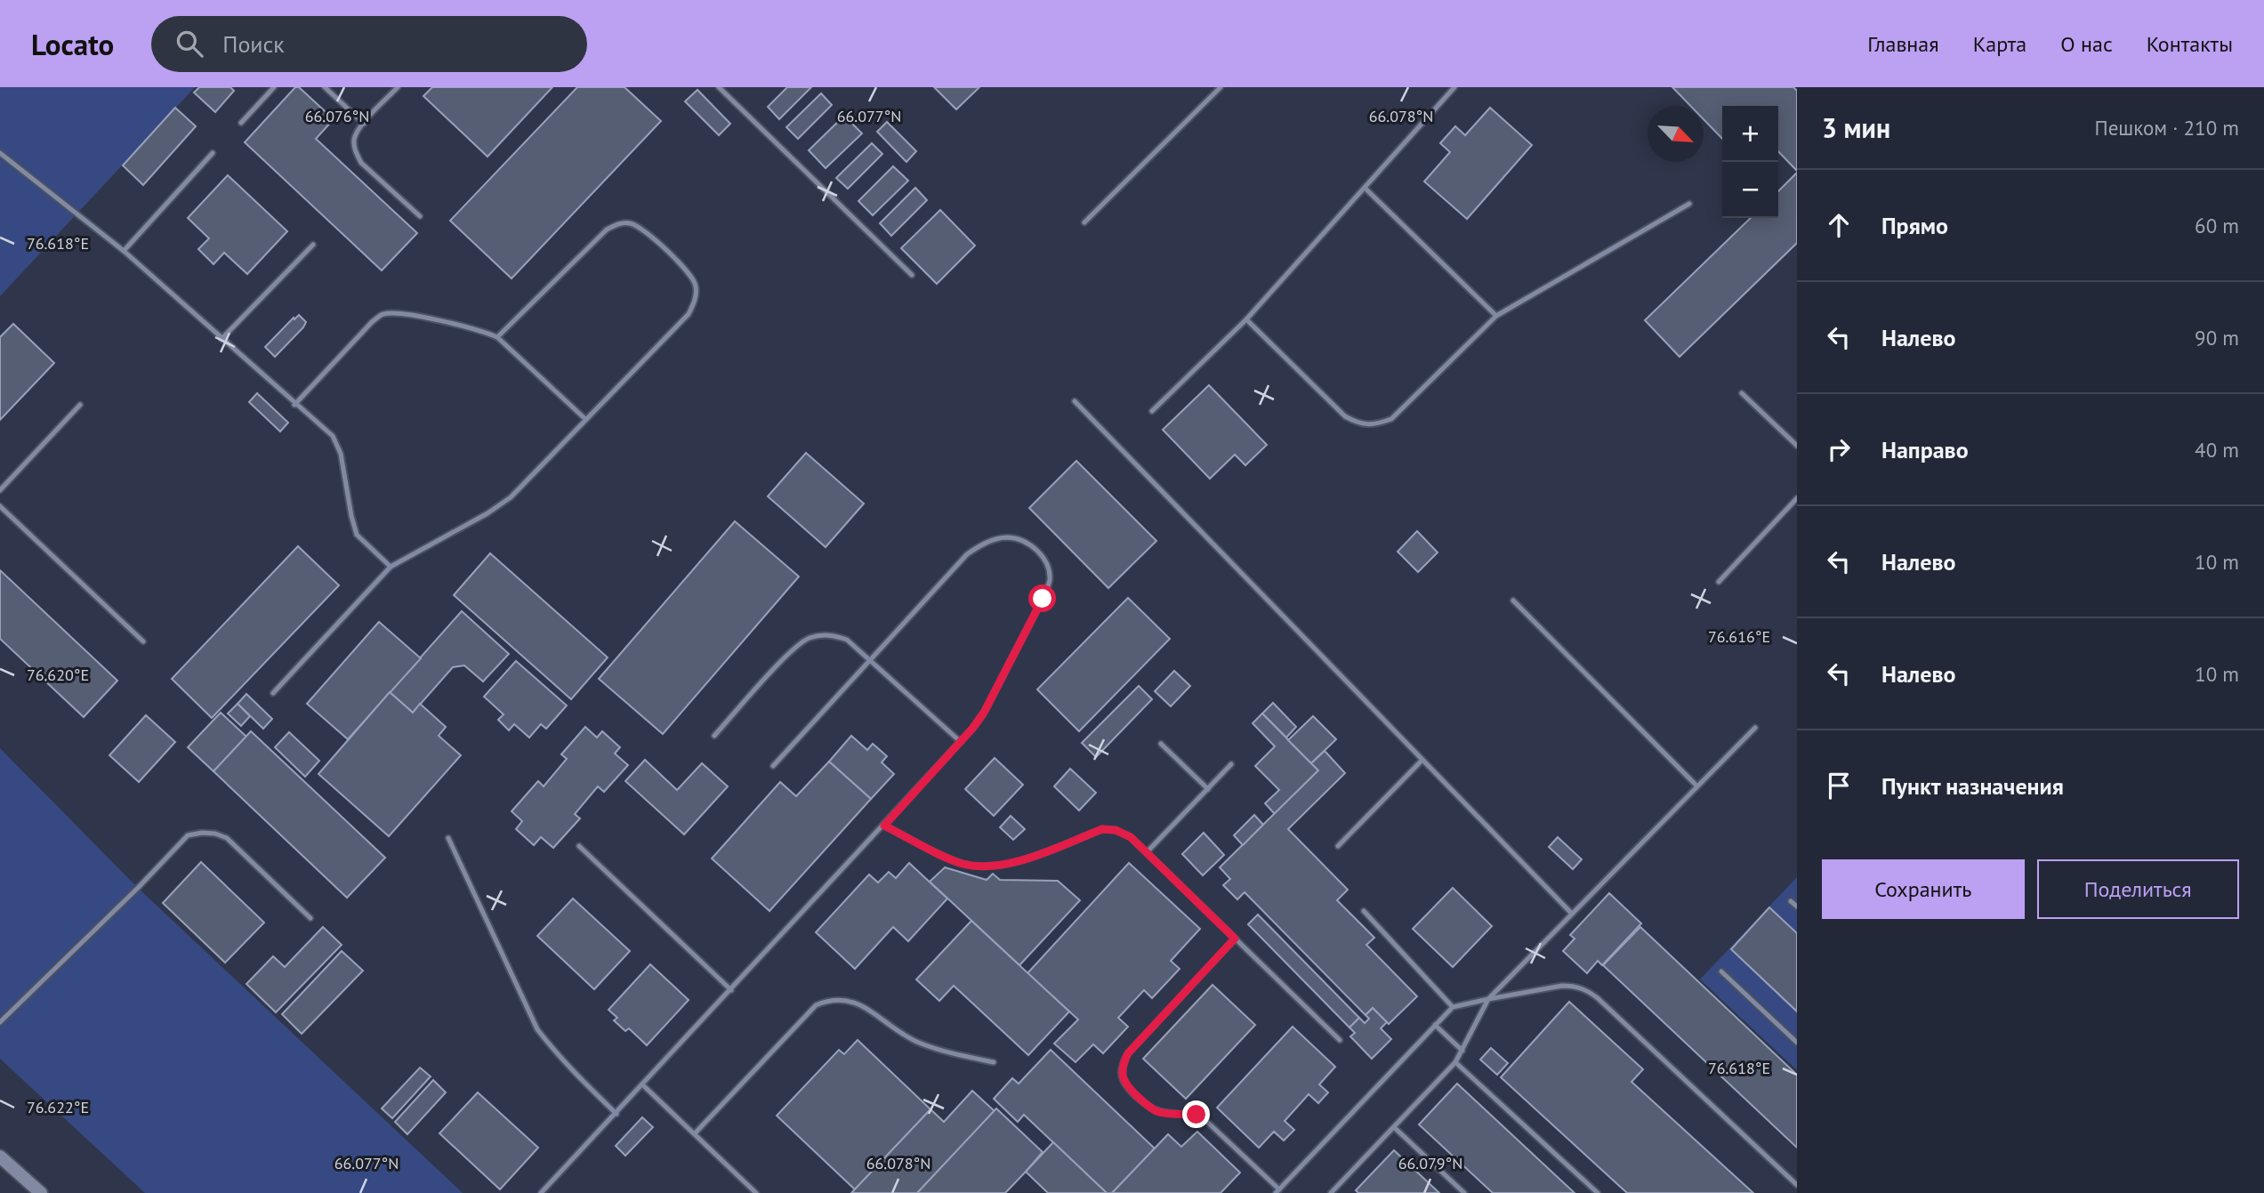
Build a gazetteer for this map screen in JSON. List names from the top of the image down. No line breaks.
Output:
{"north":"bottom right","page":{"header":"Locato","search":"Поиск","nav":["Главная","Карта","О нас","Контакты"],"heading":["3 мин","Пешком · 210 m"],"map_buttons":["+","−"],"list":[["Прямо","60 m"],["Налево","90 m"],["Направо","40 m"],["Налево","10 m"],["Налево","10 m"],"Пункт назначения"],"buttons":["Сохранить","Поделиться"]},"coordinates":["66.076°N","66.077°N","66.078°N","76.618°E","76.616°E","76.620°E","76.622°E","66.079°N"]}
